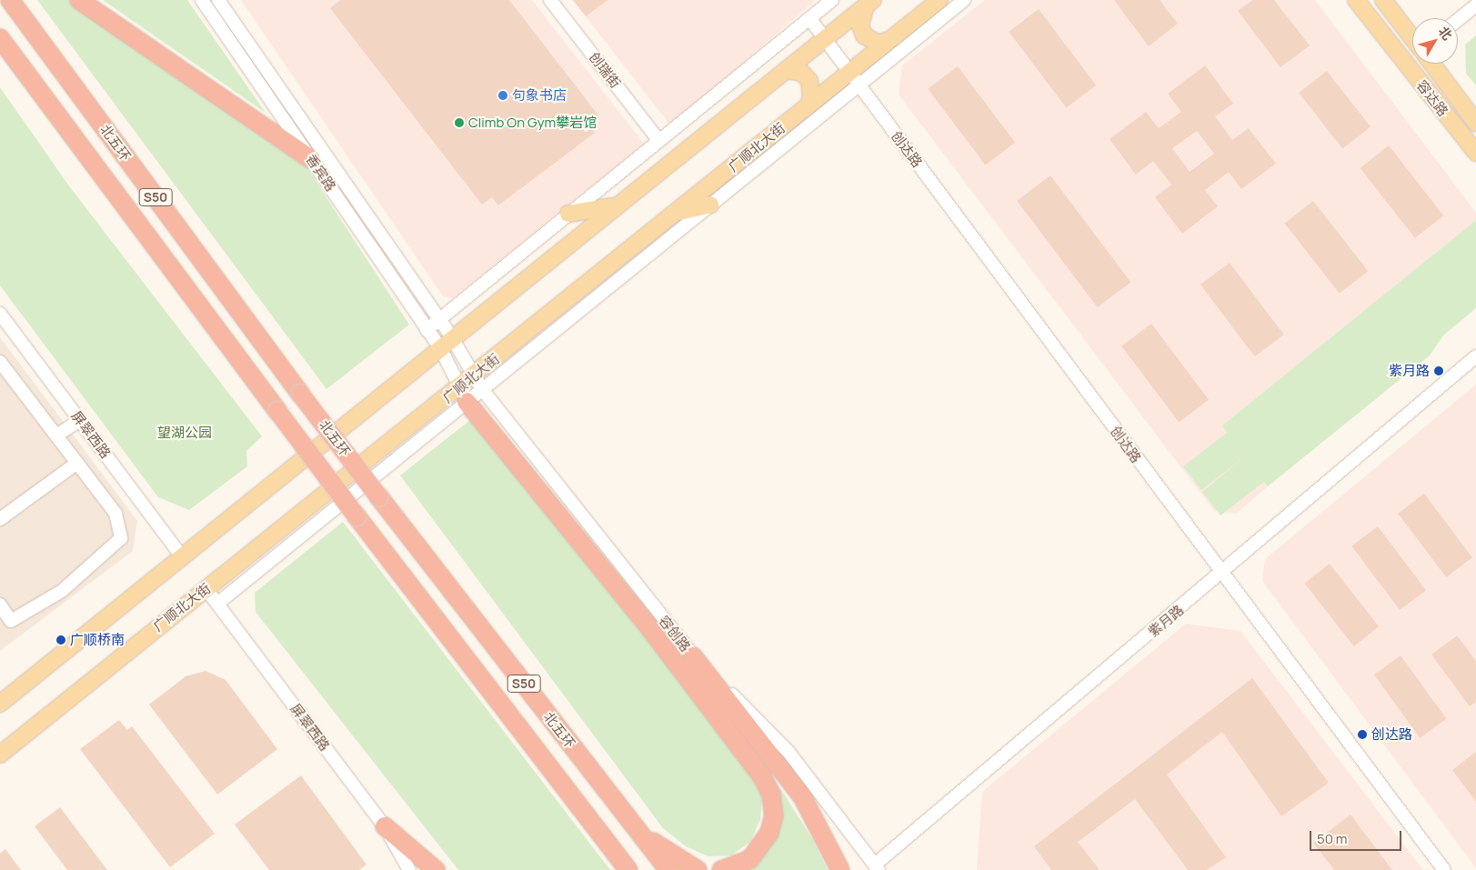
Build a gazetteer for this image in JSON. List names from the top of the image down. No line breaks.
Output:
{"streets":{"highway":["北五环","S50"],"main road":["容达路","广顺北大街"],"street":["创瑞街","创达路","香宾路","屏翠西路","紫月路","容创路"]},"crossings":[["广顺北大街","创达路"],["广顺北大街","香宾路"],["广顺北大街","屏翠西路"],["广顺北大街","容创路"],["创达路","紫月路"],["香宾路","容创路"],["紫月路","容创路"]],"parks":["望湖公园"],"places":["句象书店","Climb On Gym攀岩馆","紫月路","广顺桥南","创达路"],"scale_bar":"50 m","north":"top right"}
